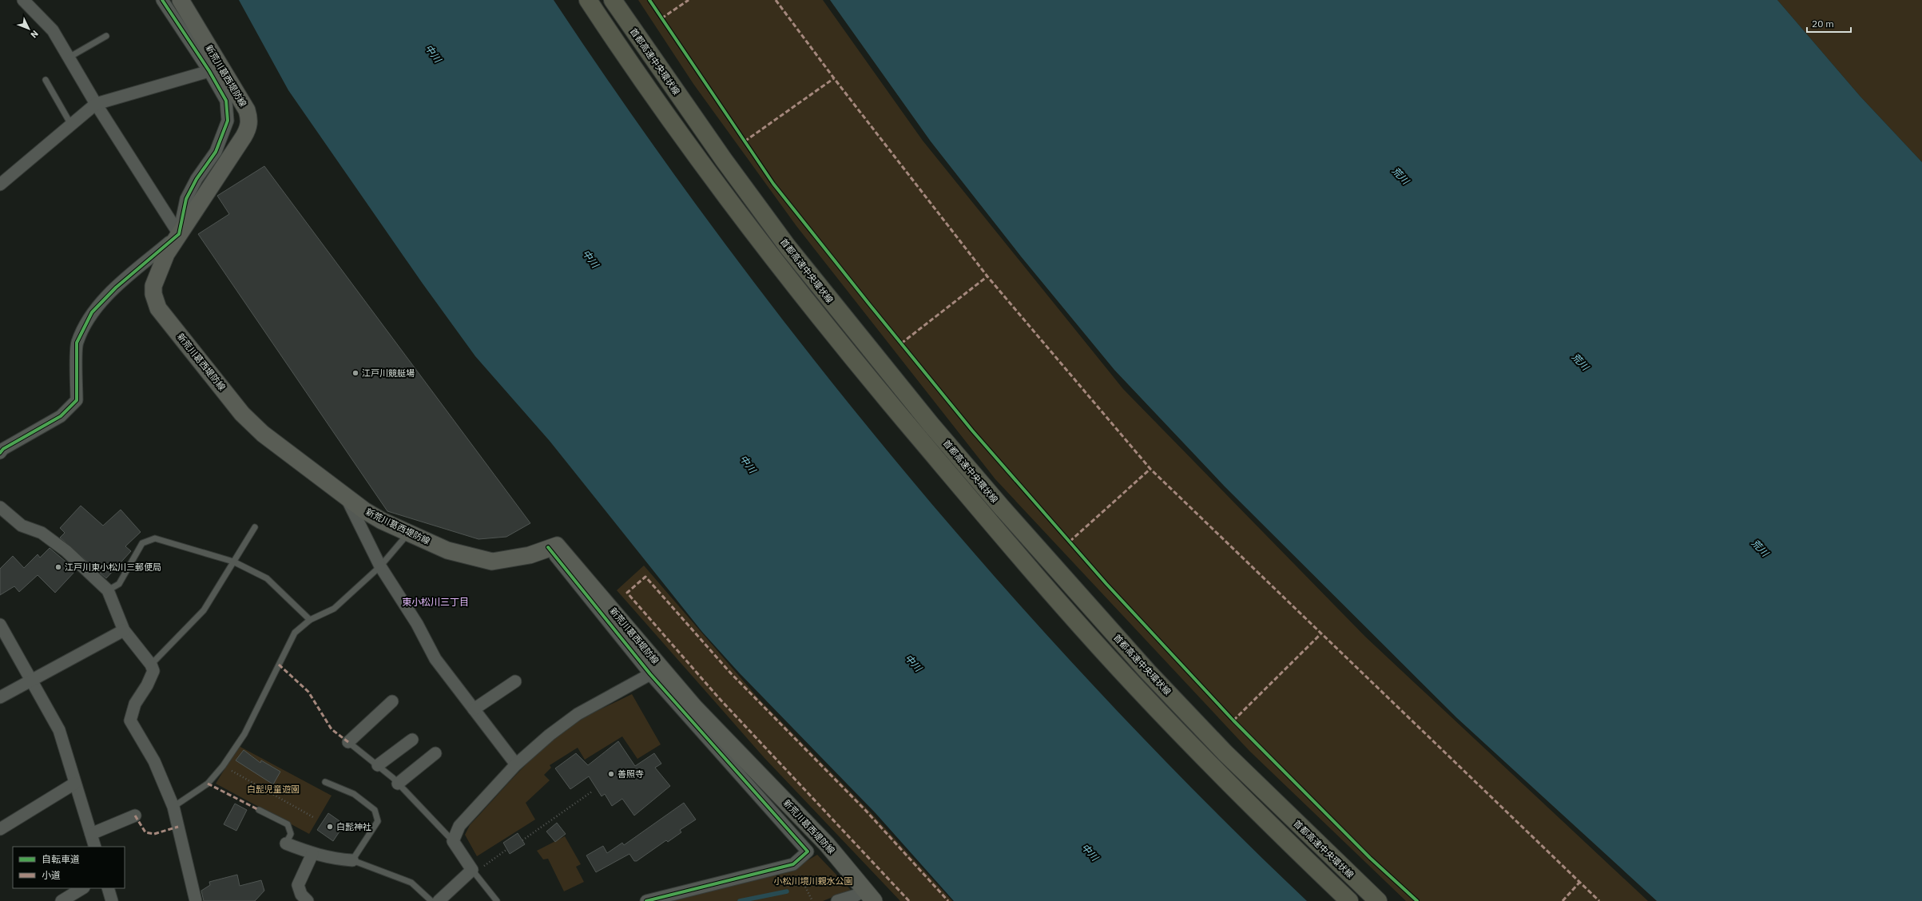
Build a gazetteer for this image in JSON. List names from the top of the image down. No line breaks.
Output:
{"streets":{"highway":["首都高速中央環状線"],"main road":["新荒川葛西堤防線"]},"districts":["東小松川三丁目"],"water":["中川","荒川"],"parks":["白髭児童遊園","小松川境川親水公園"],"places":["江戸川競艇場","江戸川東小松川三郵便局","善照寺","白髭神社"],"legend":["自転車道","小道"],"scale_bar":"20 m","north":"bottom right"}
